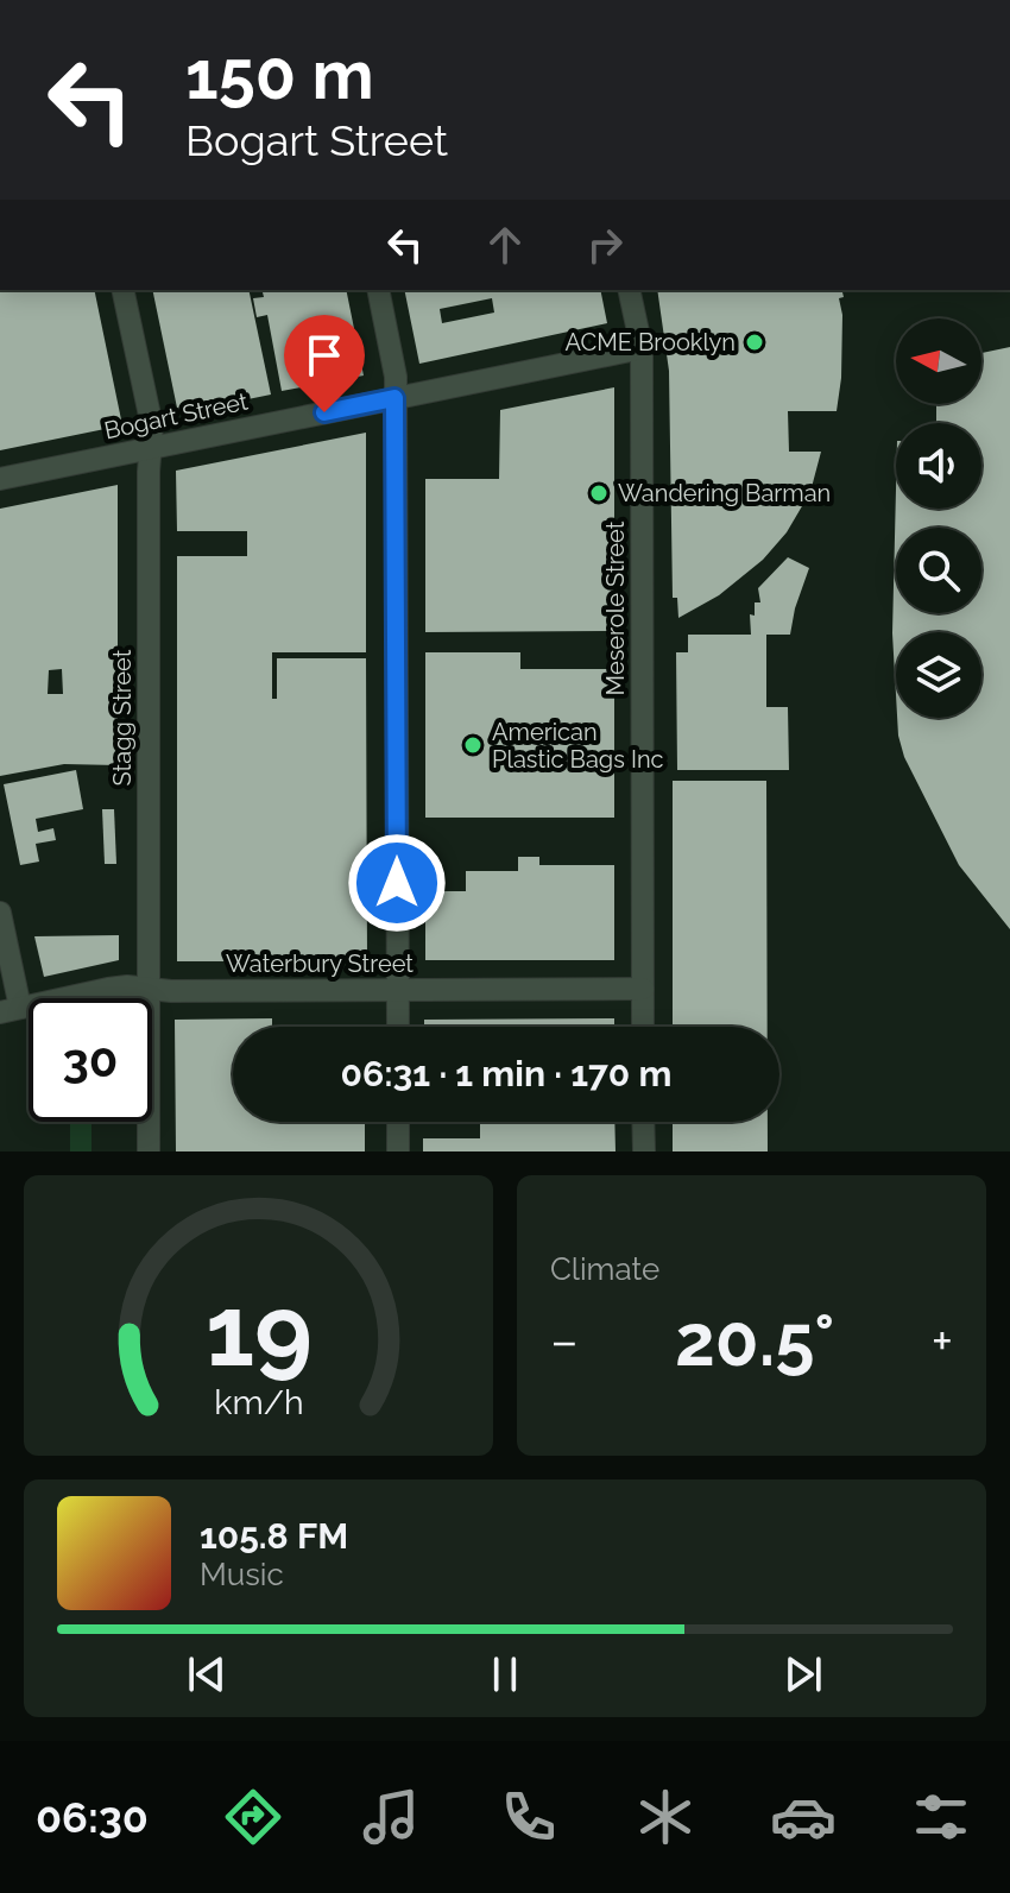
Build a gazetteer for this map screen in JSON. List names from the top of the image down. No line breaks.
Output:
{"streets":{"street":["Bogart Street","Meserole Street","Stagg Street","Waterbury Street"]},"crossings":[["Bogart Street","Meserole Street"],["Bogart Street","Stagg Street"],["Meserole Street","Waterbury Street"],["Stagg Street","Waterbury Street"]],"places":["ACME Brooklyn","Wandering Barman","American Plastic Bags Inc"],"north":"left","page":{"turn":["150 m","Bogart Street"],"limit":"30","trip":"06:31 · 1 min · 170 m","tile":"Climate","heat":["−","20.5°","+"],"song":["105.8 FM","Music"],"tabs":"06:30","gauge":["19","km/h"]}}
